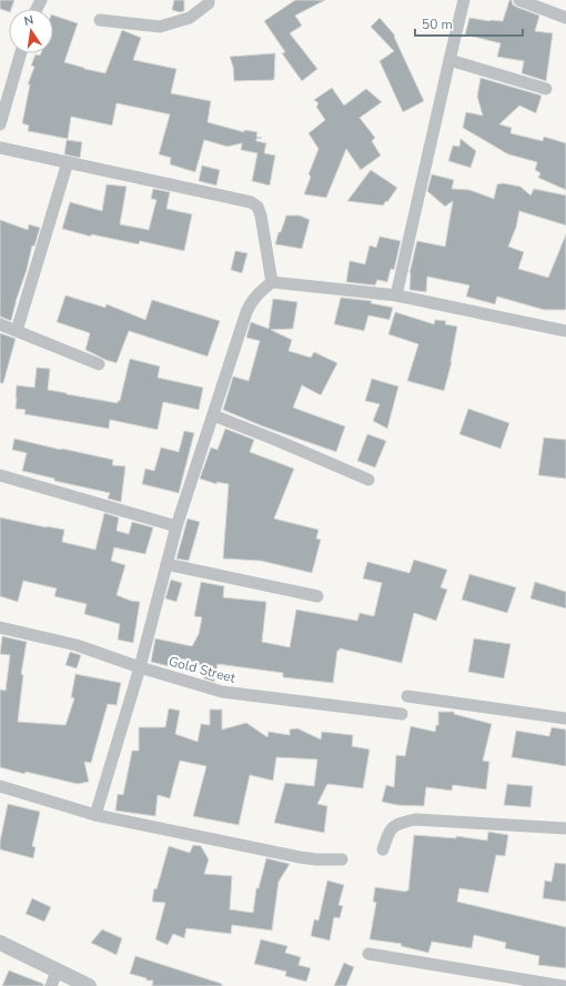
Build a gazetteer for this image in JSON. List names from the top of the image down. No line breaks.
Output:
{"streets":{"street":["Gold Street"]},"scale_bar":"50 m","north":"top"}
